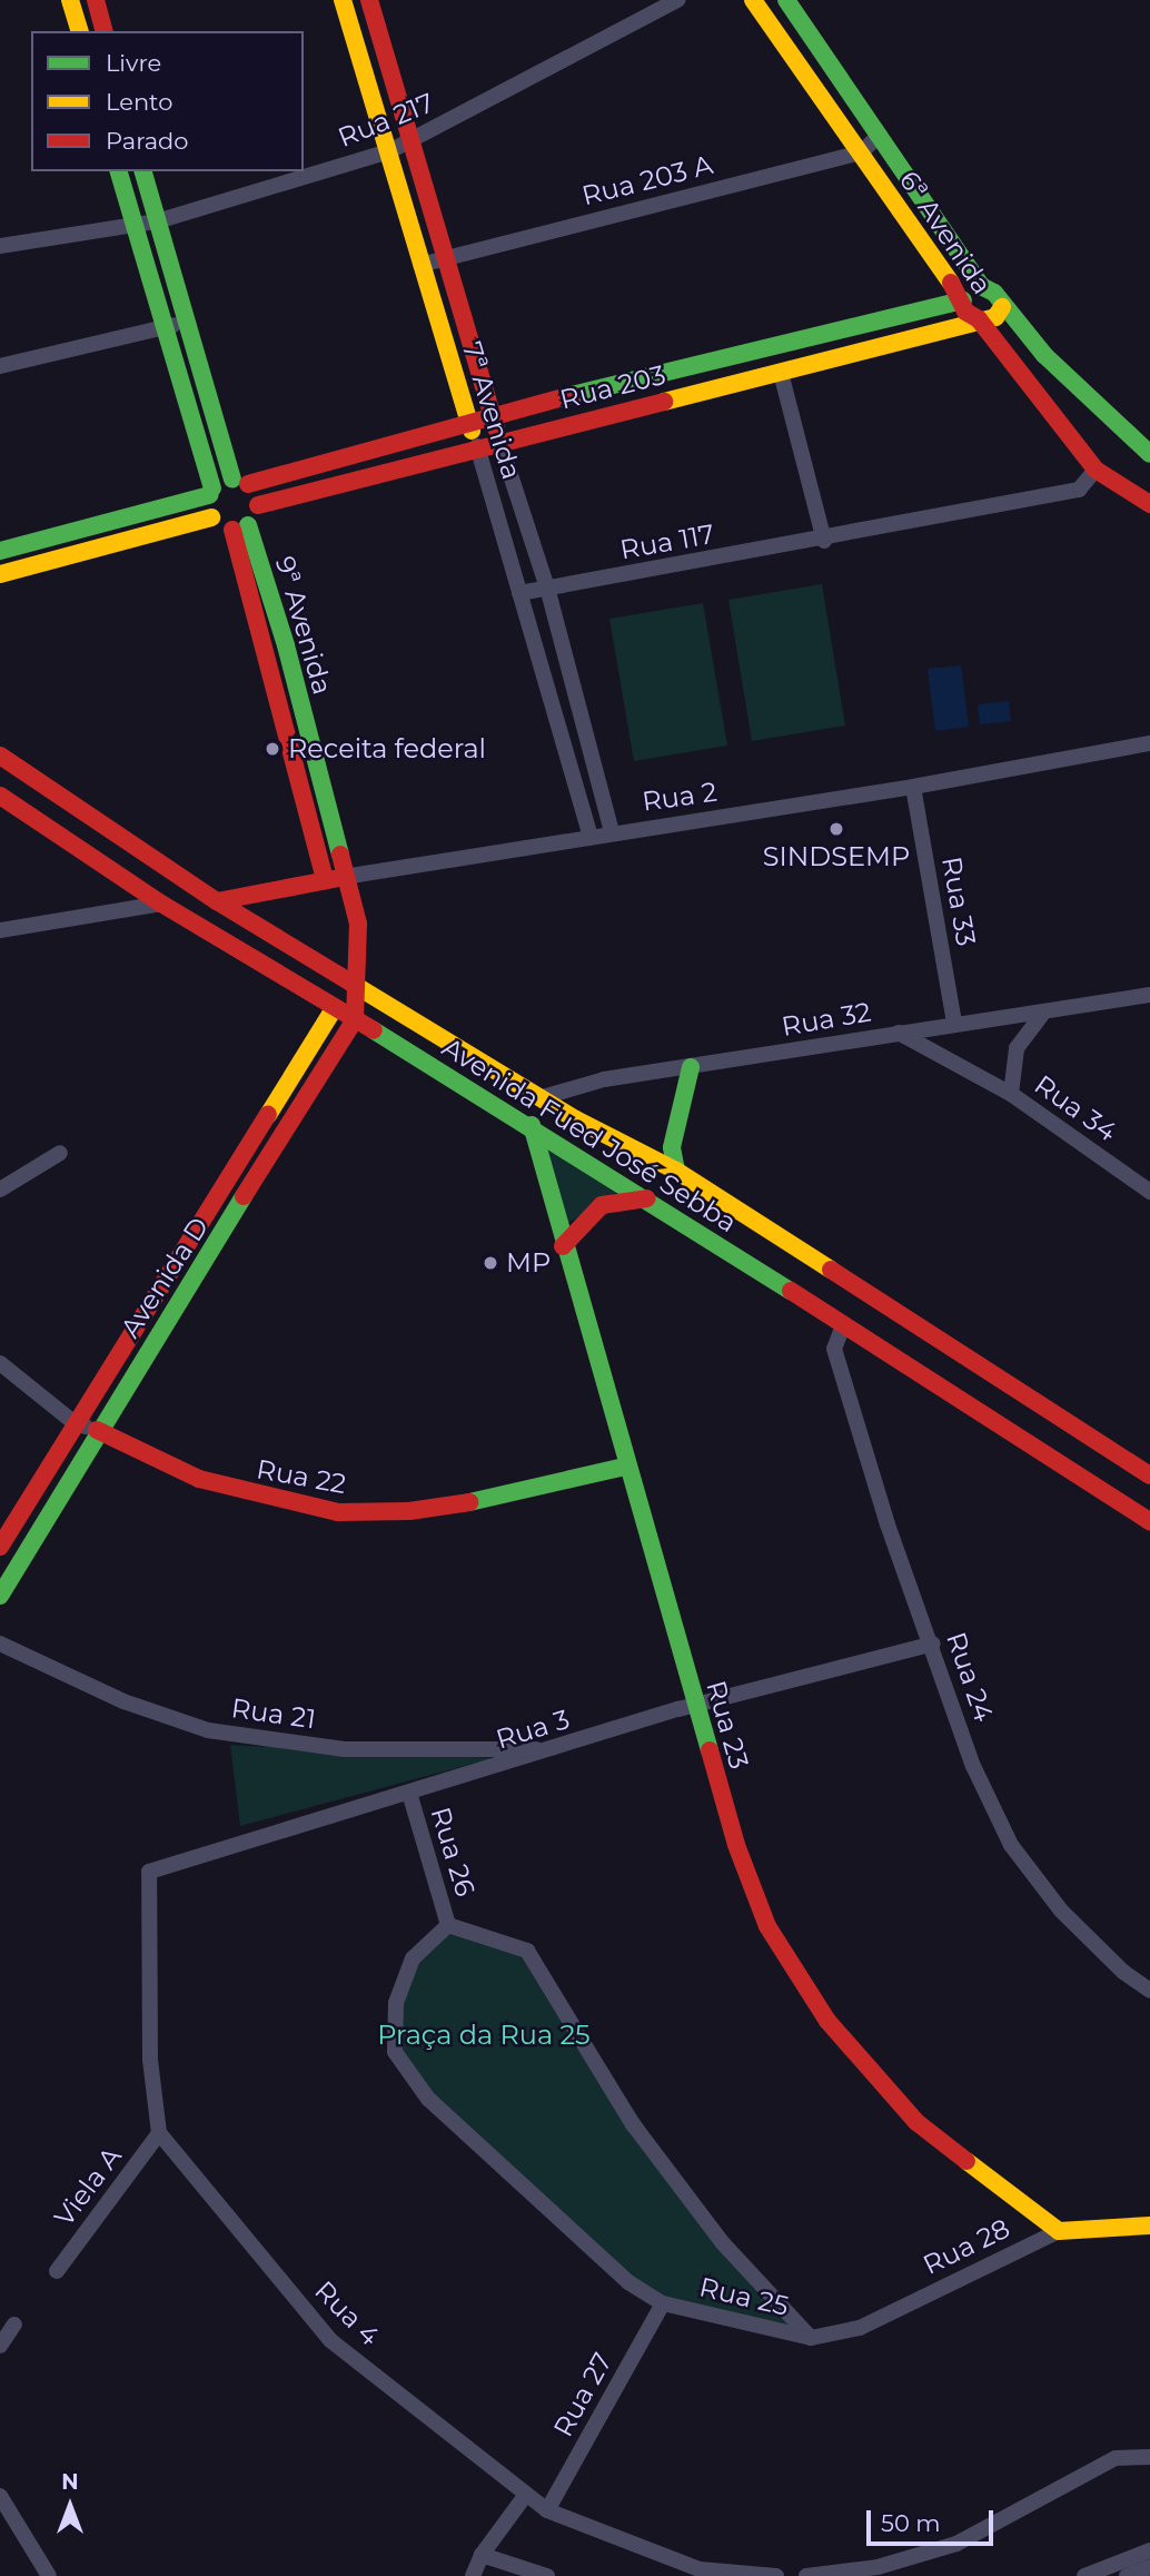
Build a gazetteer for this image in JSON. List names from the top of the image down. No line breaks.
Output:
{"streets":{"street":["Rua 217","Rua 203 A","6ª Avenida","Rua 203","7ª Avenida","Rua 117","9ª Avenida","Rua 2","Rua 33","Rua 32","Rua 34","Avenida Fued José Sebba","Avenida D","Rua 22","Rua 24","Rua 21","Rua 23","Rua 3","Rua 26","Viela A","Rua 28","Rua 25","Rua 4","Rua 27"]},"crossings":[["Rua 217","7ª Avenida"],["Rua 203 A","6ª Avenida"],["Rua 203 A","7ª Avenida"],["6ª Avenida","Rua 203"],["6ª Avenida","Rua 117"],["Rua 203","7ª Avenida"],["Rua 203","9ª Avenida"],["7ª Avenida","Rua 117"],["7ª Avenida","Rua 2"],["9ª Avenida","Rua 2"],["9ª Avenida","Avenida Fued José Sebba"],["Rua 2","Rua 33"],["Rua 2","Avenida Fued José Sebba"],["Rua 33","Rua 32"],["Rua 32","Rua 34"],["Rua 32","Avenida Fued José Sebba"],["Avenida Fued José Sebba","Avenida D"],["Avenida Fued José Sebba","Rua 24"],["Avenida Fued José Sebba","Rua 23"],["Avenida D","Rua 22"],["Rua 22","Rua 23"],["Rua 24","Rua 3"],["Rua 21","Rua 3"],["Rua 23","Rua 3"],["Rua 23","Rua 28"],["Rua 3","Rua 26"],["Rua 3","Viela A"],["Rua 3","Rua 4"],["Rua 26","Rua 25"],["Viela A","Rua 4"],["Rua 28","Rua 25"],["Rua 25","Rua 27"],["Rua 4","Rua 27"]],"parks":["Praça da Rua 25"],"places":["Receita federal","SINDSEMP","MP"],"legend":["Livre","Lento","Parado"],"scale_bar":"50 m","north":"top"}
